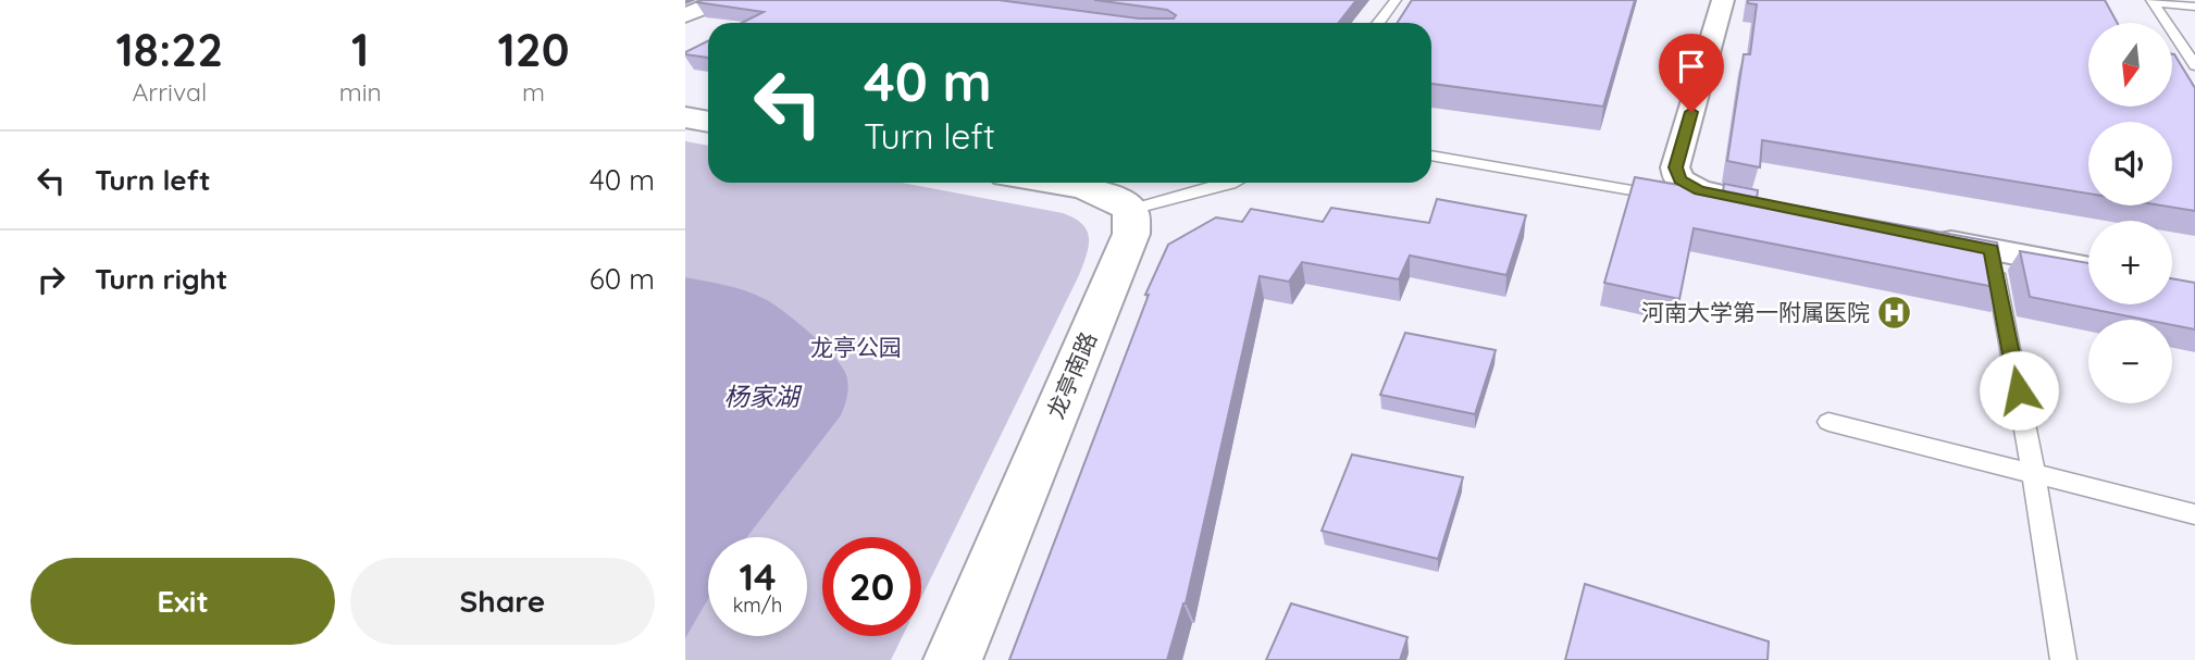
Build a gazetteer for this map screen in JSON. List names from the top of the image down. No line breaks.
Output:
{"streets":{"street":["龙亭南路"]},"water":["杨家湖"],"parks":["龙亭公园"],"places":{"hospital":["河南大学第一附属医院"]},"north":"bottom","page":{"eta":["18:22","Arrival","1","min","120","m"],"map_buttons":["+","−"],"turn":["40 m","Turn left"],"list":[{"name":"Turn left","value":"40 m"},{"name":"Turn right","value":"60 m"}],"speed":"14 km/h","limit":"20","buttons":["Exit","Share"]}}
